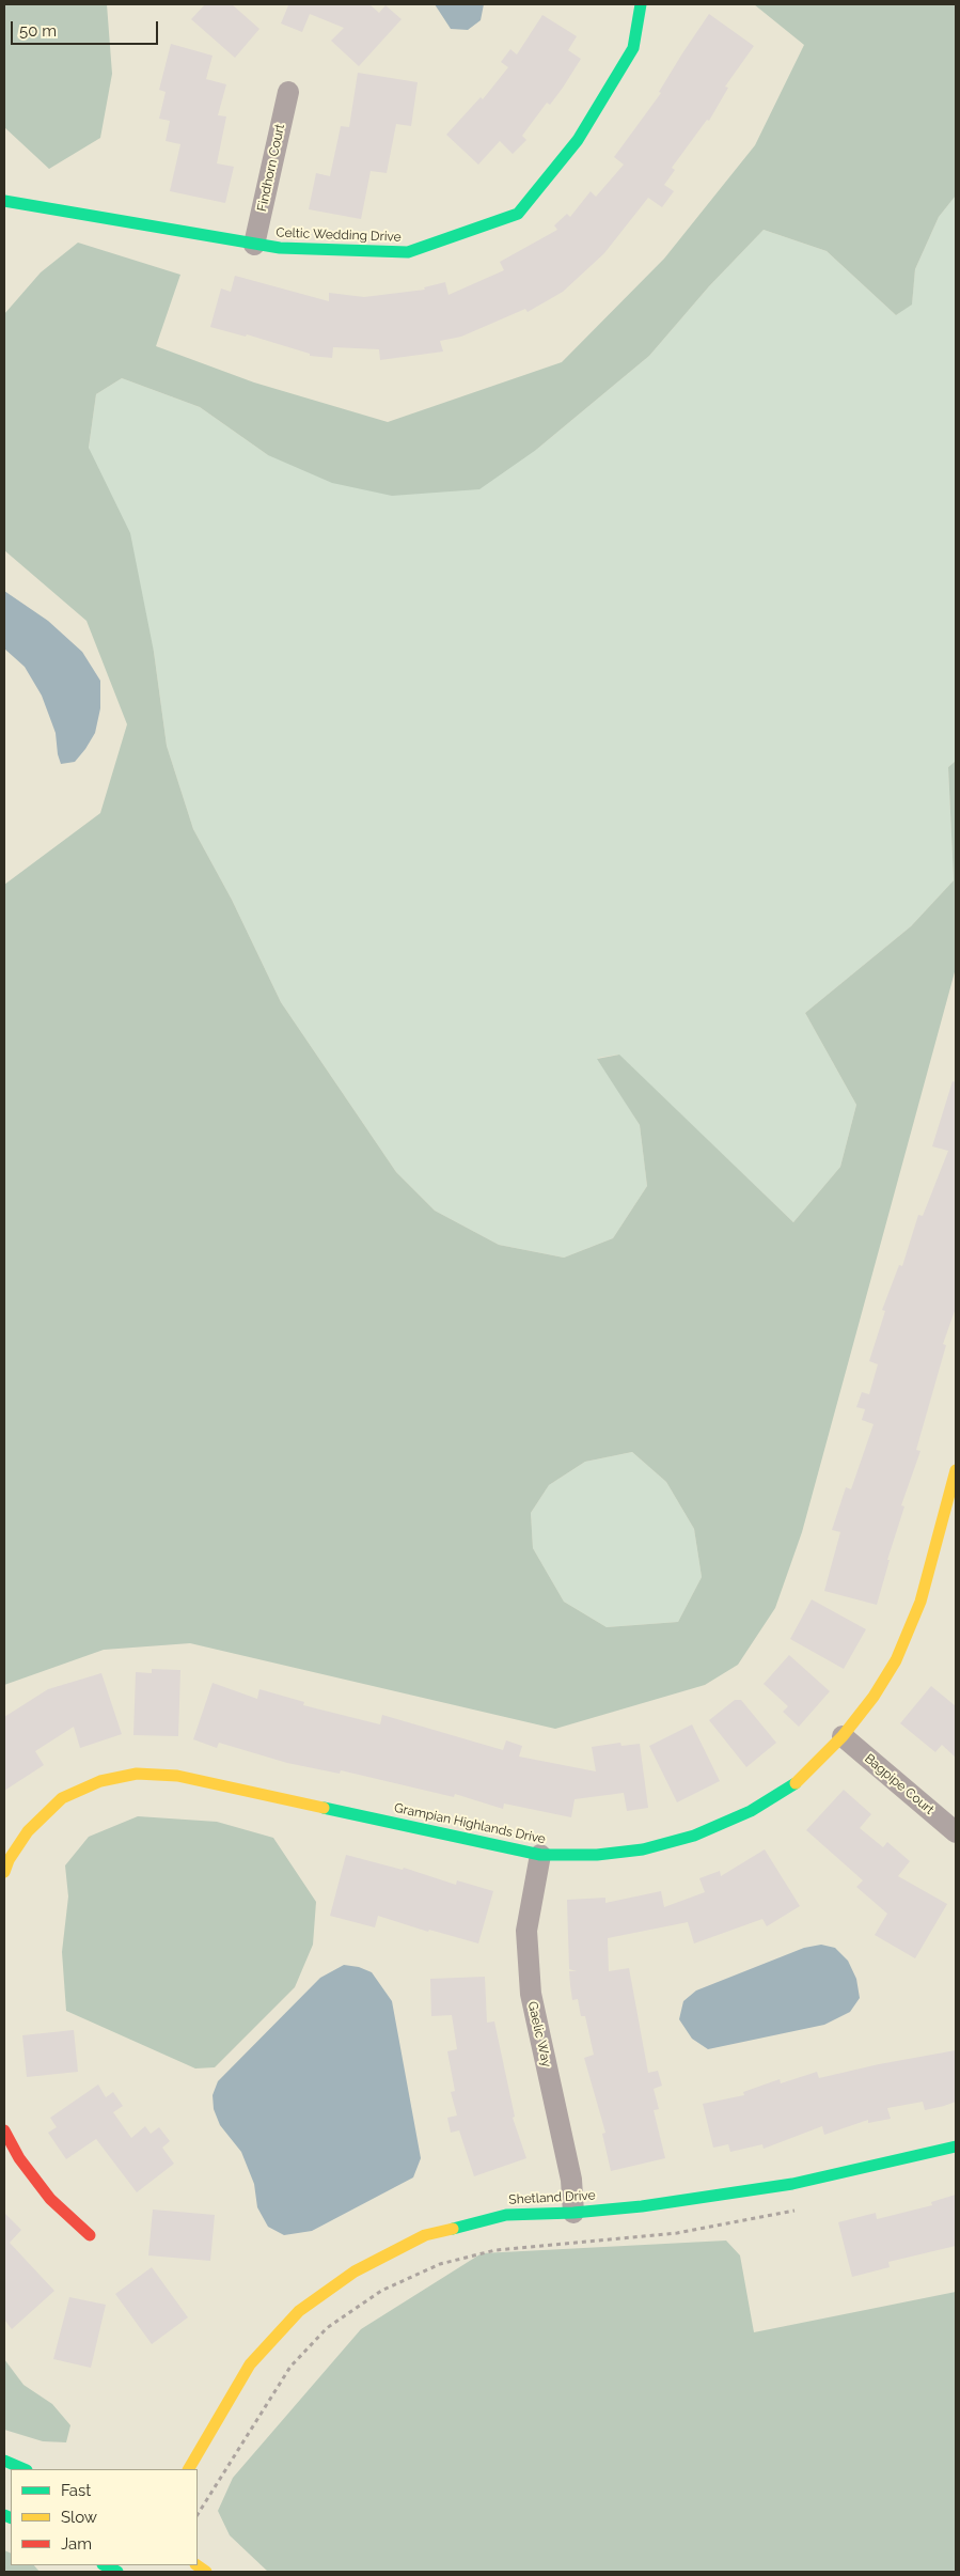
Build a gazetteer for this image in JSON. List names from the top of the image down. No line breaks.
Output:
{"streets":{"street":["Findhorn Court","Celtic Wedding Drive","Bagpipe Court","Grampian Highlands Drive","Gaelic Way","Shetland Drive"]},"crossings":[["Findhorn Court","Celtic Wedding Drive"],["Bagpipe Court","Grampian Highlands Drive"],["Grampian Highlands Drive","Gaelic Way"],["Gaelic Way","Shetland Drive"]],"legend":["Fast","Slow","Jam"],"scale_bar":"50 m"}
